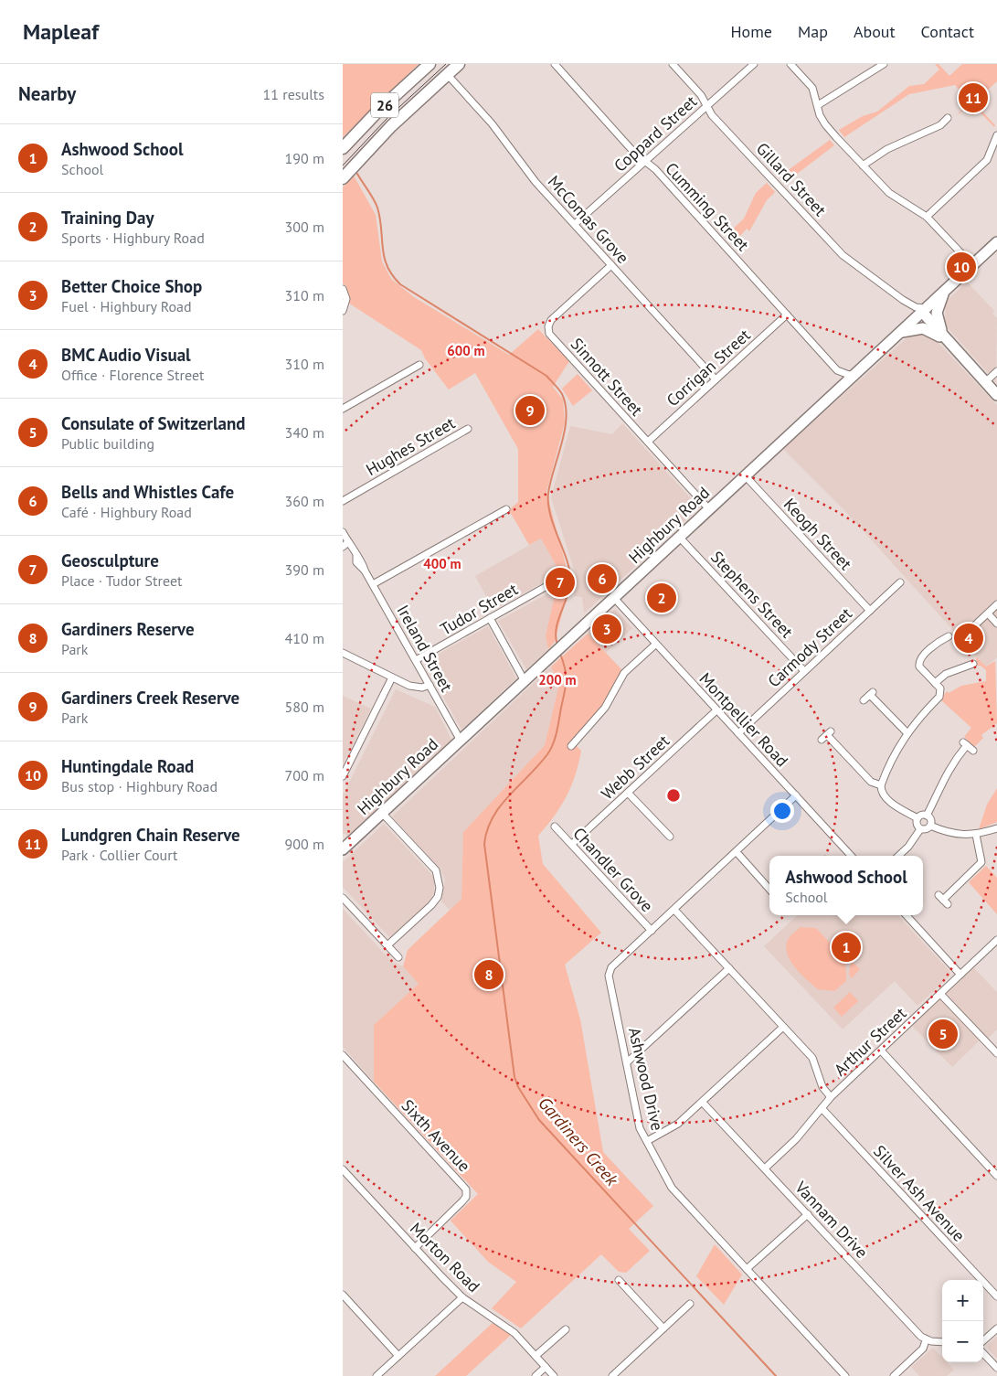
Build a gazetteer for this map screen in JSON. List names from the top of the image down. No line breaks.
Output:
{"streets":{"highway":["26"],"main road":["Highbury Road"],"street":["Coppard Street","Gillard Street","Cumming Street","McComas Grove","Corrigan Street","Sinnott Street","Hughes Street","Keogh Street","Stephens Street","Tudor Street","Carmody Street","Ireland Street","Montpellier Road","Webb Street","Chandler Grove","Arthur Street","Ashwood Drive","Sixth Avenue","Silver Ash Avenue","Vannam Drive","Morton Road"]},"crossings":[["26","McComas Grove"],["Coppard Street","Gillard Street"],["Coppard Street","Cumming Street"],["Coppard Street","McComas Grove"],["Gillard Street","Highbury Road"],["Cumming Street","Corrigan Street"],["McComas Grove","Corrigan Street"],["McComas Grove","Sinnott Street"],["Corrigan Street","Sinnott Street"],["Sinnott Street","Highbury Road"],["Highbury Road","Keogh Street"],["Highbury Road","Stephens Street"],["Highbury Road","Ireland Street"],["Highbury Road","Montpellier Road"],["Keogh Street","Carmody Street"],["Stephens Street","Carmody Street"],["Tudor Street","Ireland Street"],["Carmody Street","Montpellier Road"],["Montpellier Road","Webb Street"],["Montpellier Road","Ashwood Drive"],["Webb Street","Chandler Grove"],["Chandler Grove","Ashwood Drive"],["Arthur Street","Silver Ash Avenue"],["Arthur Street","Vannam Drive"],["Sixth Avenue","Morton Road"]],"water":["Gardiners Creek"],"page":{"header":"Mapleaf","nav":["Home","Map","About","Contact"],"heading":["Nearby","11 results"],"pins":["11","10","9","6","7","2","3","4","1","8","5"],"list":[{"mark":"1","name":"Ashwood School","note":"School","value":"190 m"},{"mark":"2","name":"Training Day","note":"Sports · Highbury Road","value":"300 m"},{"mark":"3","name":"Better Choice Shop","note":"Fuel · Highbury Road","value":"310 m"},{"mark":"4","name":"BMC Audio Visual","note":"Office · Florence Street","value":"310 m"},{"mark":"5","name":"Consulate of Switzerland","note":"Public building","value":"340 m"},{"mark":"6","name":"Bells and Whistles Cafe","note":"Café · Highbury Road","value":"360 m"},{"mark":"7","name":"Geosculpture","note":"Place · Tudor Street","value":"390 m"},{"mark":"8","name":"Gardiners Reserve","note":"Park","value":"410 m"},{"mark":"9","name":"Gardiners Creek Reserve","note":"Park","value":"580 m"},{"mark":"10","name":"Huntingdale Road","note":"Bus stop · Highbury Road","value":"700 m"},{"mark":"11","name":"Lundgren Chain Reserve","note":"Park · Collier Court","value":"900 m"}],"popup":["Ashwood School","School"],"map_buttons":["+","−"]},"rings":["600 m","400 m","200 m"]}
